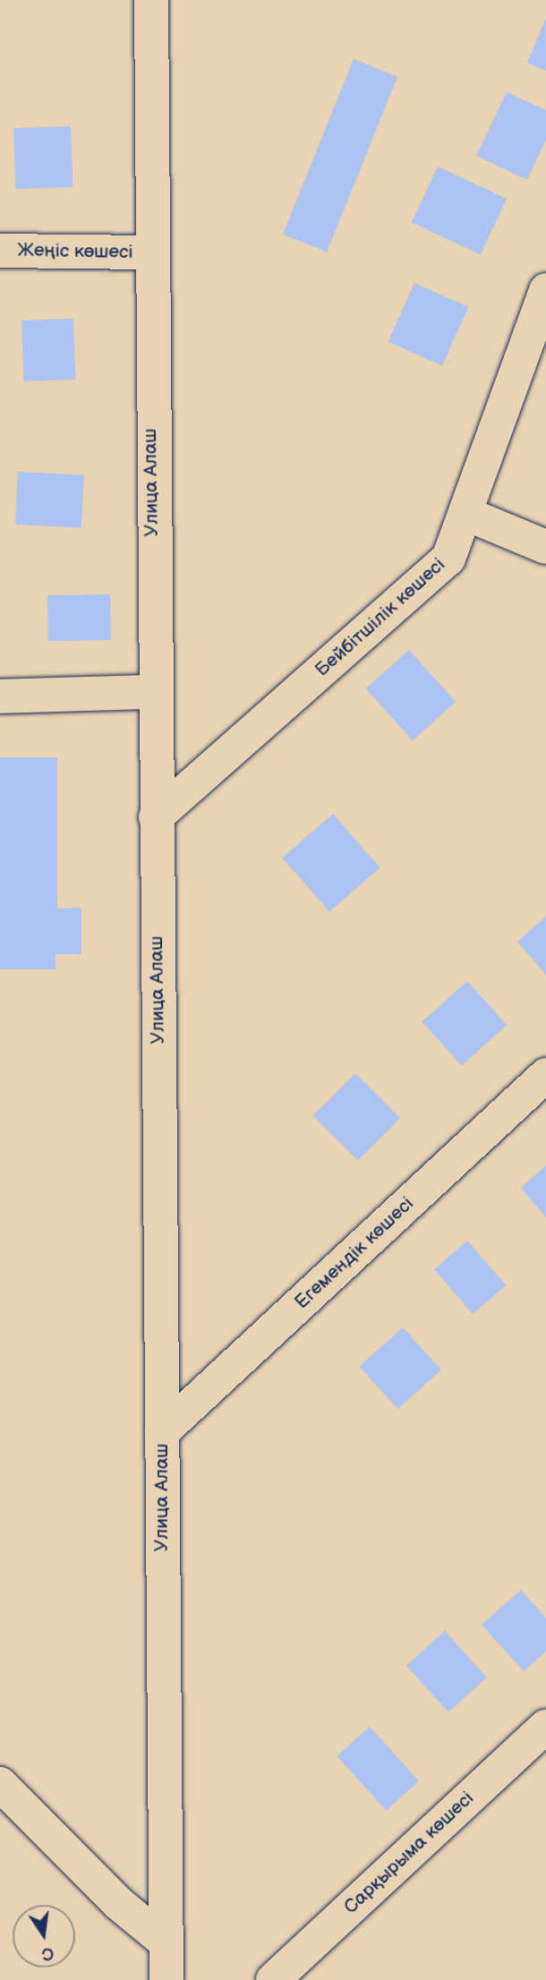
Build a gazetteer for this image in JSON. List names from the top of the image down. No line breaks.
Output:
{"streets":{"street":["Жеңіс көшесі","Улица Алаш","Бейбітшілік көшесі","Егемендік көшесі","Сарқырыма көшесі"]},"crossings":[["Жеңіс көшесі","Улица Алаш"],["Улица Алаш","Бейбітшілік көшесі"],["Улица Алаш","Егемендік көшесі"]],"north":"bottom"}
